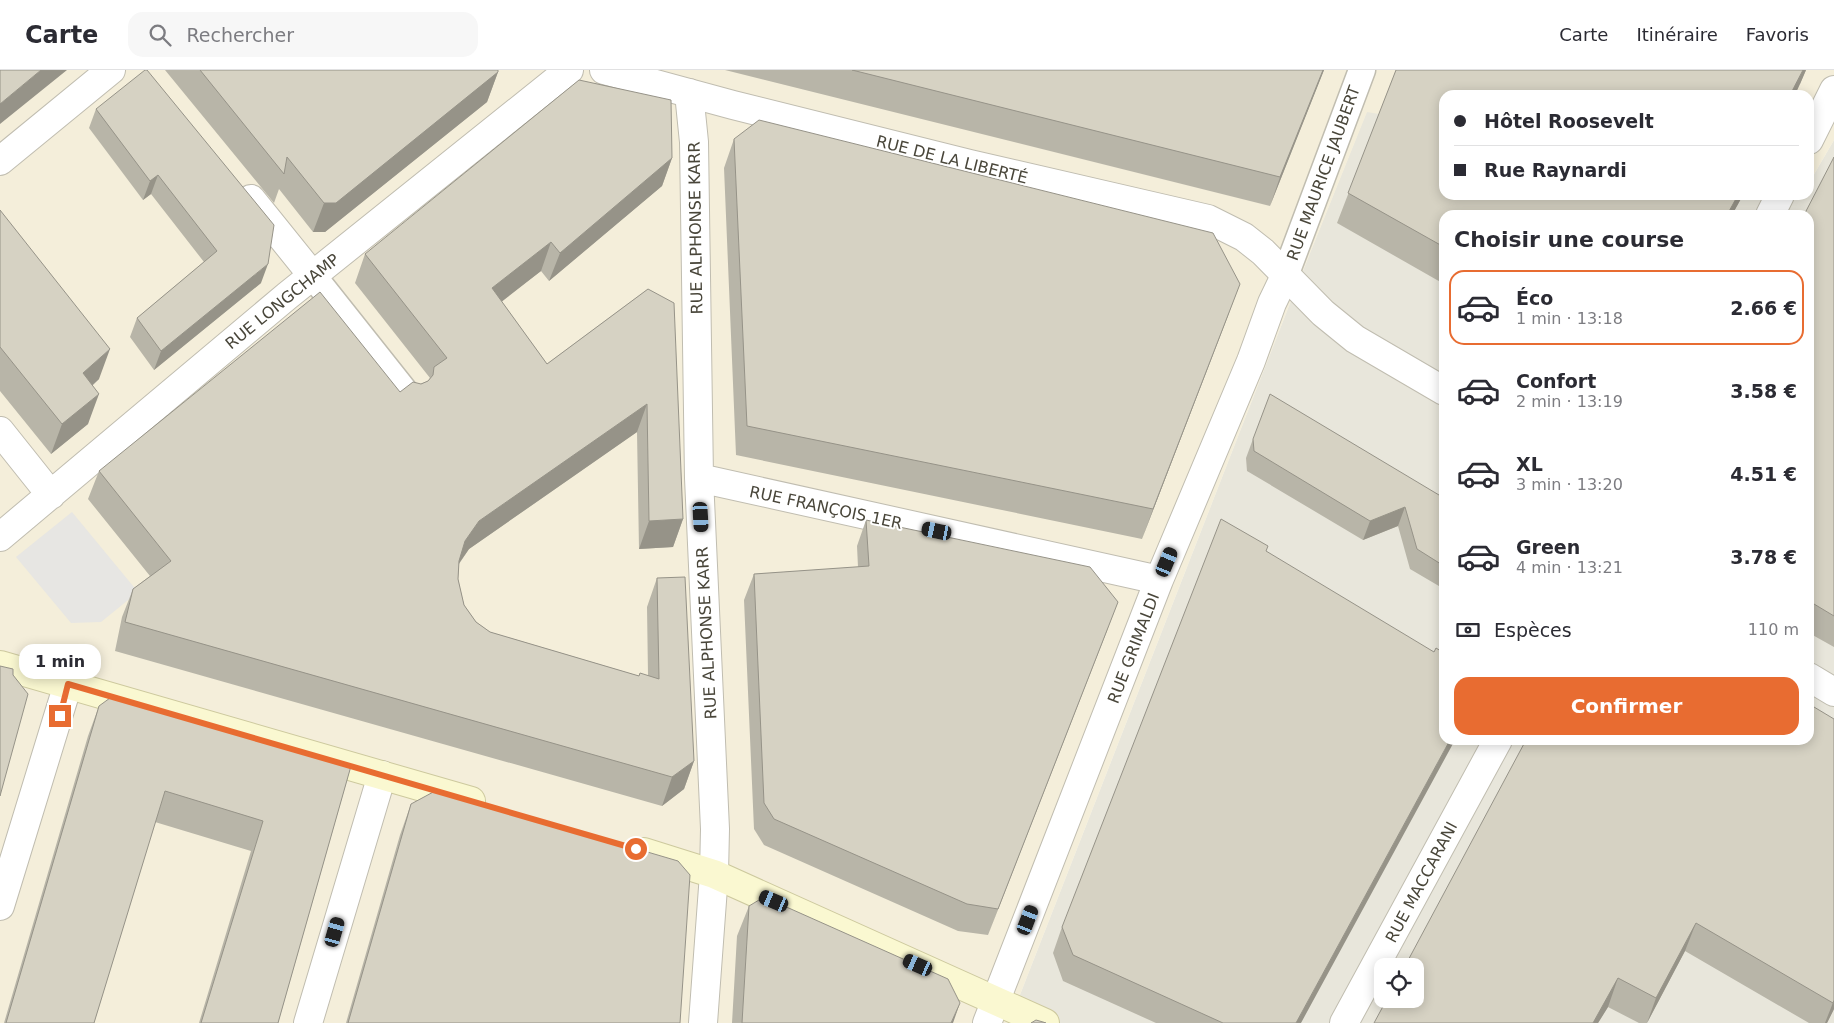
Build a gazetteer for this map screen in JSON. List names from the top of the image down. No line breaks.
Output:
{"streets":{"street":["RUE DE LA LIBERTÉ","RUE MAURICE JAUBERT","RUE ALPHONSE KARR","RUE LONGCHAMP","RUE FRANÇOIS 1ER","RUE GRIMALDI","RUE MACCARANI"]},"crossings":[["RUE DE LA LIBERTÉ","RUE MAURICE JAUBERT"],["RUE DE LA LIBERTÉ","RUE ALPHONSE KARR"],["RUE DE LA LIBERTÉ","RUE GRIMALDI"],["RUE MAURICE JAUBERT","RUE GRIMALDI"],["RUE ALPHONSE KARR","RUE FRANÇOIS 1ER"],["RUE FRANÇOIS 1ER","RUE GRIMALDI"]],"page":{"header":"Carte","search":"Rechercher","nav":["Carte","Itinéraire","Favoris"],"banner":["Hôtel Roosevelt","Rue Raynardi"],"heading":"Choisir une course","list":[{"name":"Éco","note":"1 min · 13:18","value":"2.66 €"},{"name":"Confort","note":"2 min · 13:19","value":"3.58 €"},{"name":"XL","note":"3 min · 13:20","value":"4.51 €"},{"name":"Green","note":"4 min · 13:21","value":"3.78 €"}],"pay":["Espèces","110 m"],"bubble":"1 min","buttons":"Confirmer"}}
